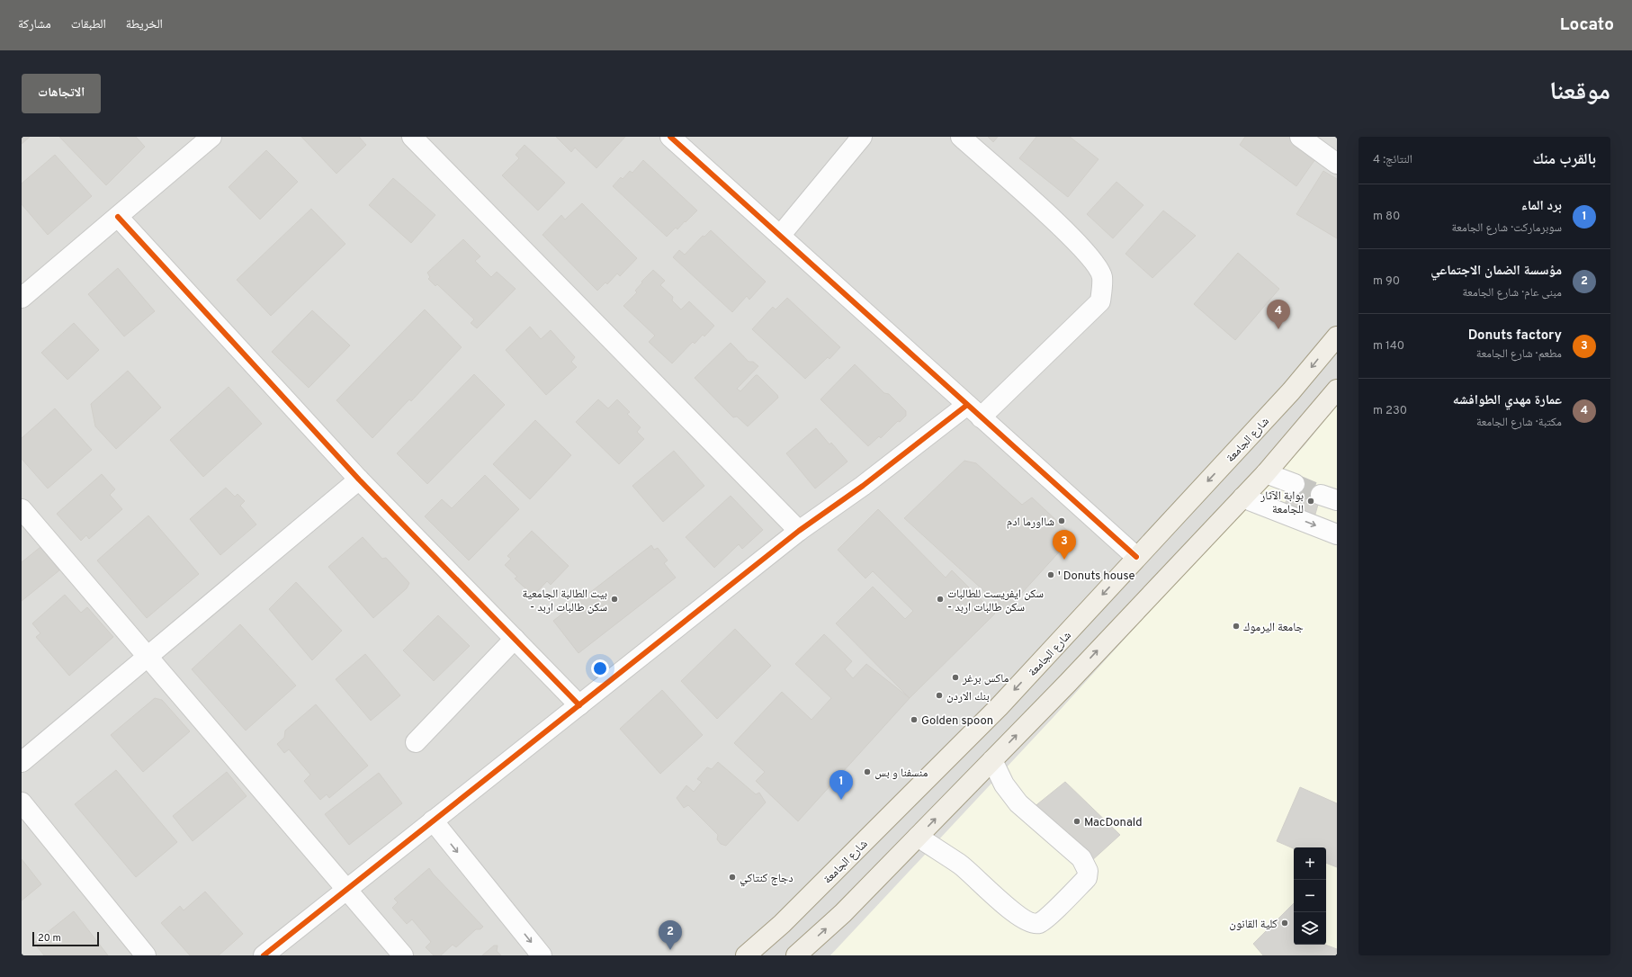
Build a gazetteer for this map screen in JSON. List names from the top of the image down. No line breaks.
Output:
{"streets":{"main road":["شارع الجامعة"]},"places":["بوابة الآثار للجامعة","شااورما ادم","' Donuts house","بيت الطالبة الجامعية - سكن طالبات اربد","سكن ايفريست للطالبات - سكن طالبات اربد","جامعة اليرموك","ماكس برغر","بنك الاردن","Golden spoon","منسفنا و بس","MacDonald","دجاج كنتاكي","كلية القانون"],"scale_bar":"20 m","page":{"header":"Locato","nav":["الخريطة","الطبقات","مشاركة"],"title":"موقعنا","buttons":"الاتجاهات","heading":["بالقرب منك","النتائج: 4"],"list":[{"mark":"1","name":"برد الماء","note":"سوبرماركت · شارع الجامعة","value":"80 m"},{"mark":"2","name":"مؤسسة الضمان الاجتماعي","note":"مبنى عام · شارع الجامعة","value":"90 m"},{"mark":"3","name":"Donuts factory","note":"مطعم · شارع الجامعة","value":"140 m"},{"mark":"4","name":"عمارة مهدي الطوافشه","note":"مكتبة · شارع الجامعة","value":"230 m"}],"pins":["4","3","1","2"],"map_buttons":["+","−"],"scale":"20 m"}}
